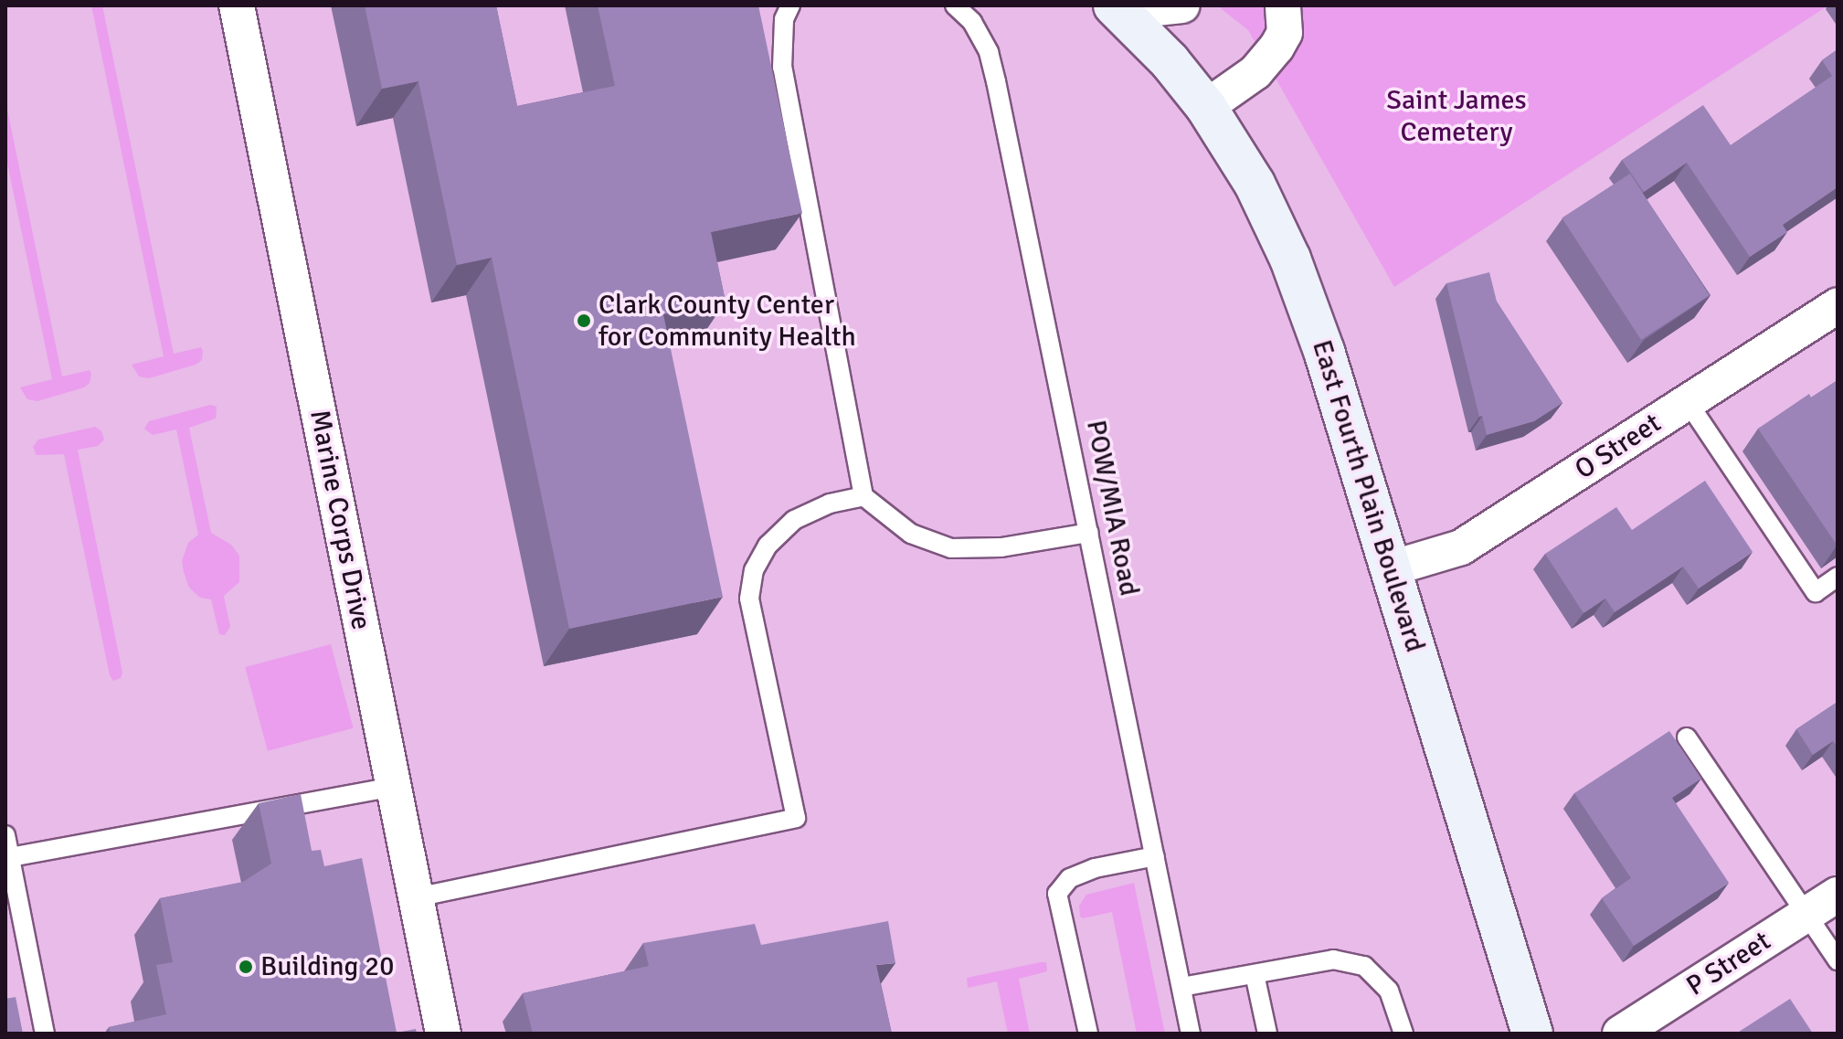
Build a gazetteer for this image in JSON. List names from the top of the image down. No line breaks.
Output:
{"streets":{"main road":["East Fourth Plain Boulevard"],"street":["O Street","Marine Corps Drive","P Street"],"lane":["POW/MIA Road"]},"crossings":[["O Street","East Fourth Plain Boulevard"]],"parks":["Saint James Cemetery"],"places":["Clark County Center for Community Health","Building 20"]}
